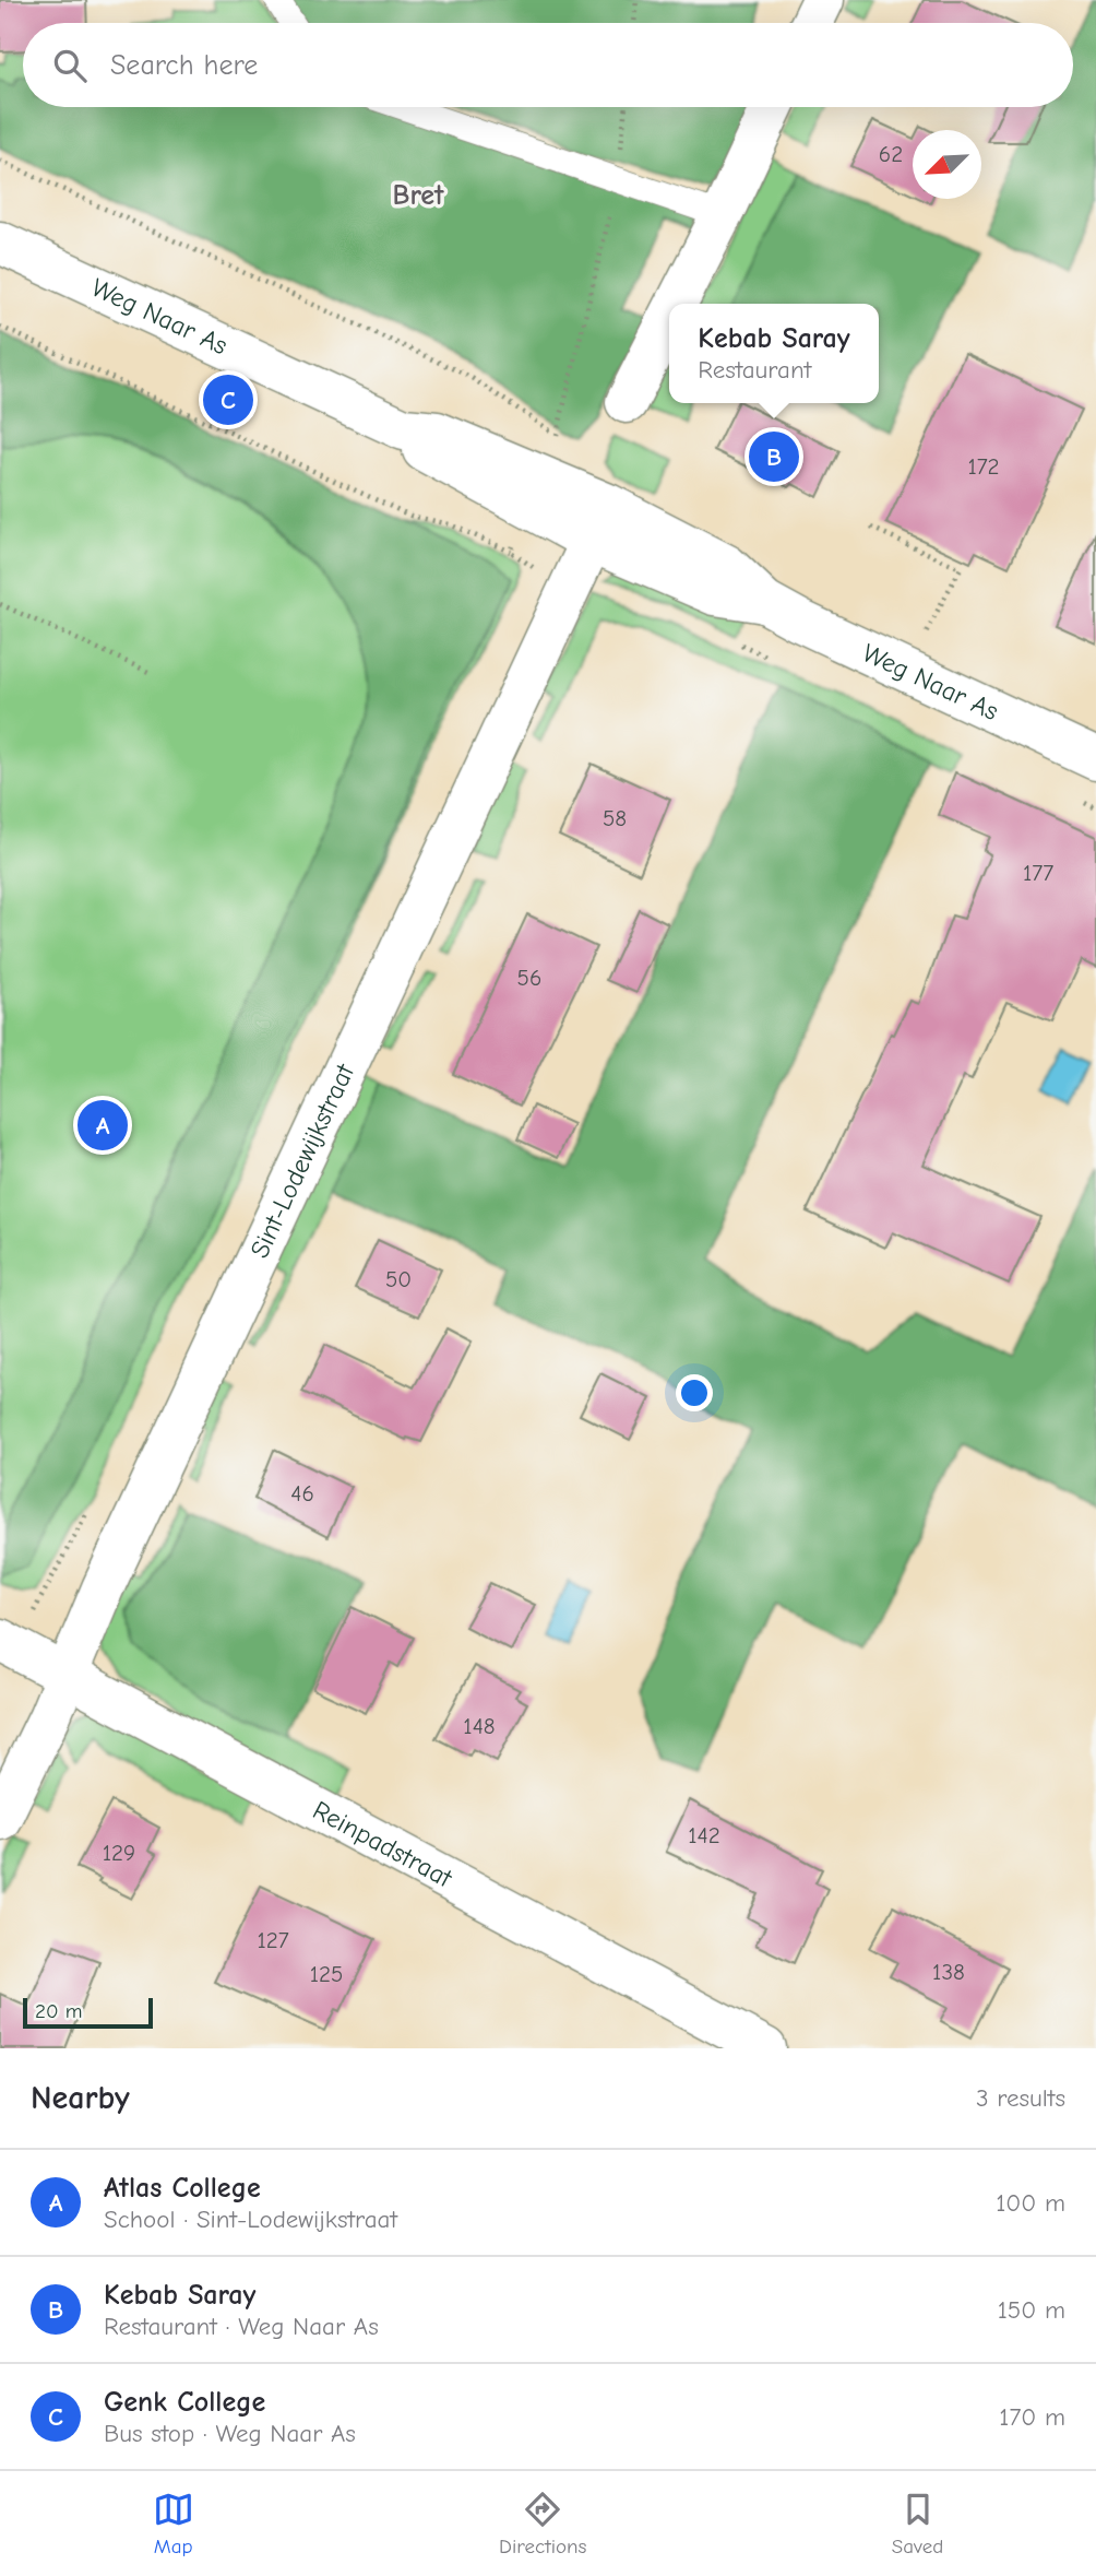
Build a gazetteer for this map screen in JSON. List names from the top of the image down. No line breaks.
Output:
{"streets":{"street":["Weg Naar As","Sint-Lodewijkstraat","Reinpadstraat"]},"crossings":[["Weg Naar As","Sint-Lodewijkstraat"],["Sint-Lodewijkstraat","Reinpadstraat"]],"districts":["Bret"],"house_numbers":["62","172","58","177","56","50","46","148","142","129","127","138","125"],"scale_bar":"20 m","north":"bottom left","page":{"search":"Search here","popup":["Kebab Saray","Restaurant"],"pins":["C","B","A"],"scale":"20 m","heading":["Nearby","3 results"],"list":[{"mark":"A","name":"Atlas College","note":"School · Sint-Lodewijkstraat","value":"100 m"},{"mark":"B","name":"Kebab Saray","note":"Restaurant · Weg Naar As","value":"150 m"},{"mark":"C","name":"Genk College","note":"Bus stop · Weg Naar As","value":"170 m"}],"nav":["Map","Directions","Saved"]}}
